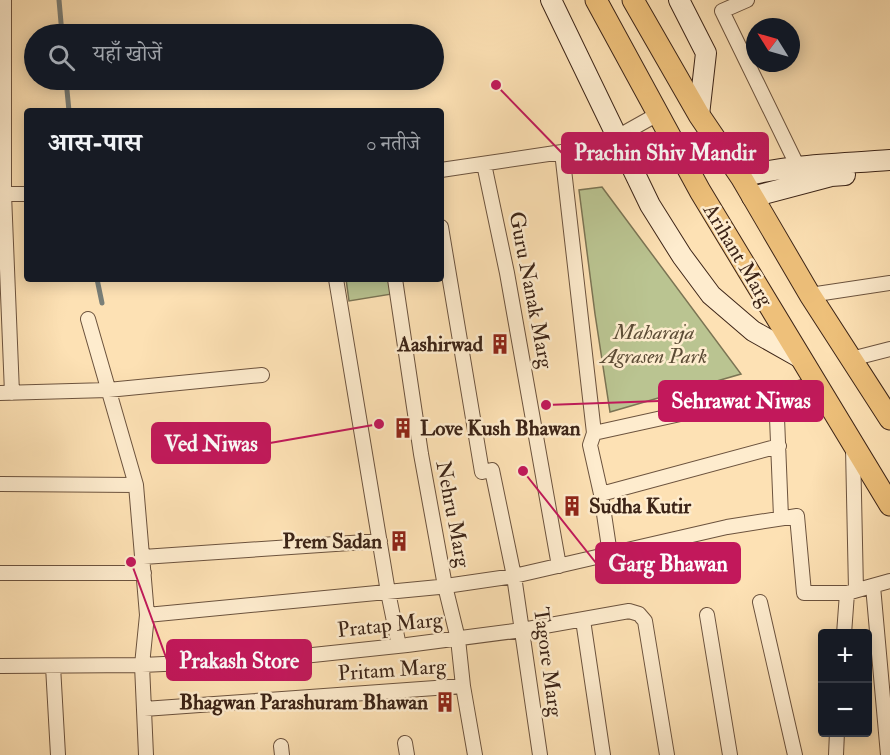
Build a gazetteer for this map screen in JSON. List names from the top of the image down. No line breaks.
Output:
{"streets":{"main road":["Arihant Marg"],"street":["Guru Nanak Marg","Nehru Marg","Pratap Marg","Tagore Marg","Pritam Marg"]},"crossings":[["Nehru Marg","Pratap Marg"],["Nehru Marg","Pritam Marg"],["Pratap Marg","Tagore Marg"]],"parks":["Maharaja Agrasen Park"],"places":{"other":["Prachin Shiv Mandir","Sehrawat Niwas","Ved Niwas","Garg Bhawan","Prakash Store"],"building":["Aashirwad","Love Kush Bhawan","Sudha Kutir","Prem Sadan","Bhagwan Parashuram Bhawan"]},"north":"top left","page":{"search":"यहाँ खोजें","heading":["आस-पास","0 नतीजे"],"map_buttons":["+","−"]}}
